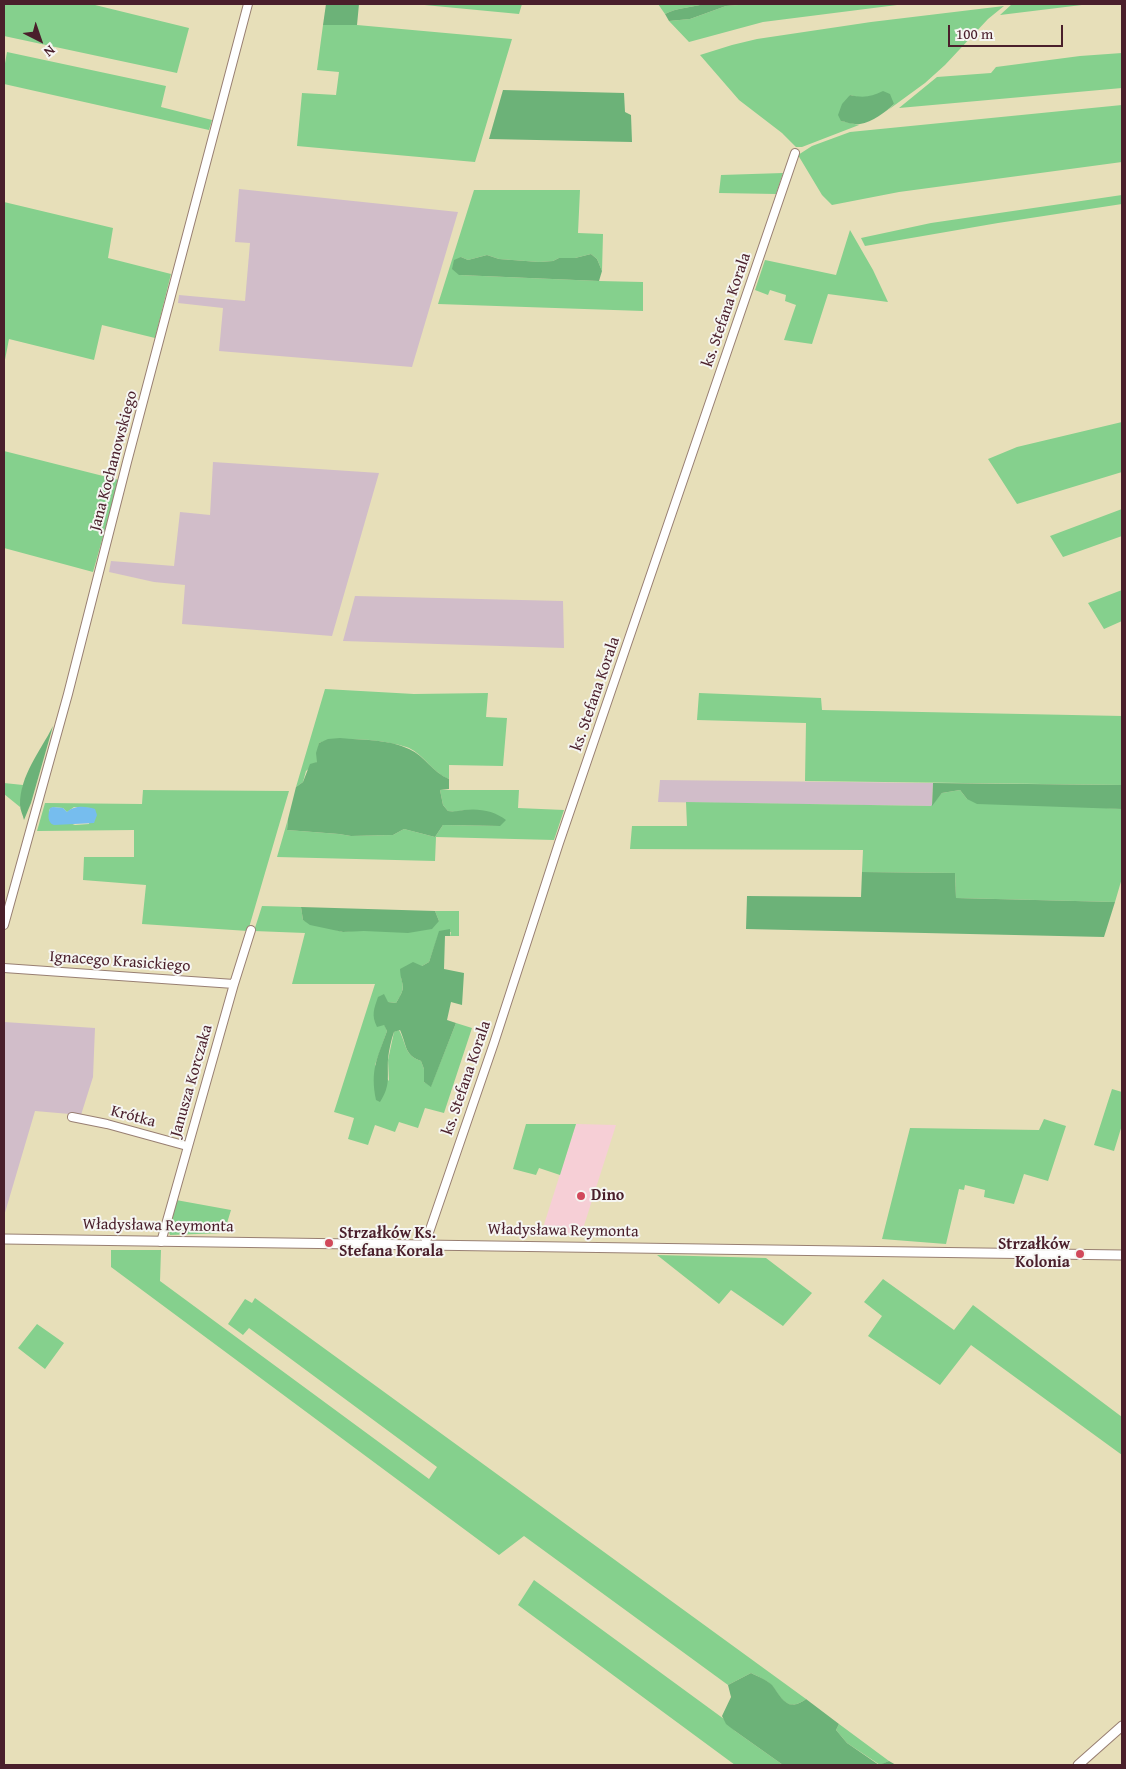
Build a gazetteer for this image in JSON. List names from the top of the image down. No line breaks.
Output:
{"streets":{"street":["ks. Stefana Korala","Jana Kochanowskiego","Ignacego Krasickiego","Janusza Korczaka","Krótka","Władysława Reymonta"]},"crossings":[["ks. Stefana Korala","Władysława Reymonta"],["Ignacego Krasickiego","Janusza Korczaka"],["Janusza Korczaka","Krótka"],["Janusza Korczaka","Władysława Reymonta"]],"places":["Dino","Strzałków Ks. Stefana Korala","Strzałków Kolonia"],"scale_bar":"100 m","north":"bottom right"}
